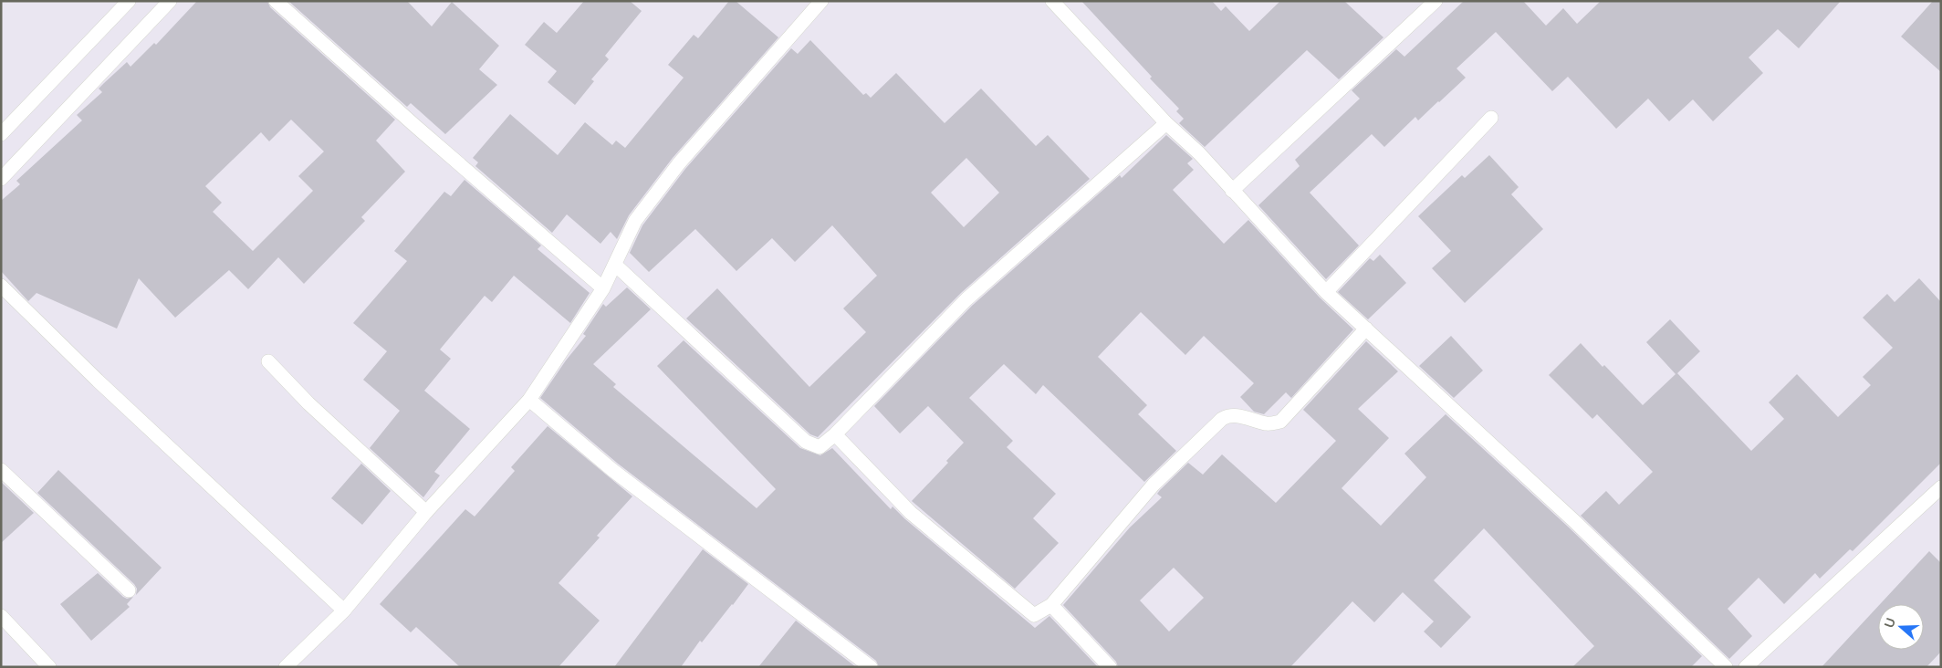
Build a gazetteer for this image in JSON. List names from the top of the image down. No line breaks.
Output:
{"north":"left"}
